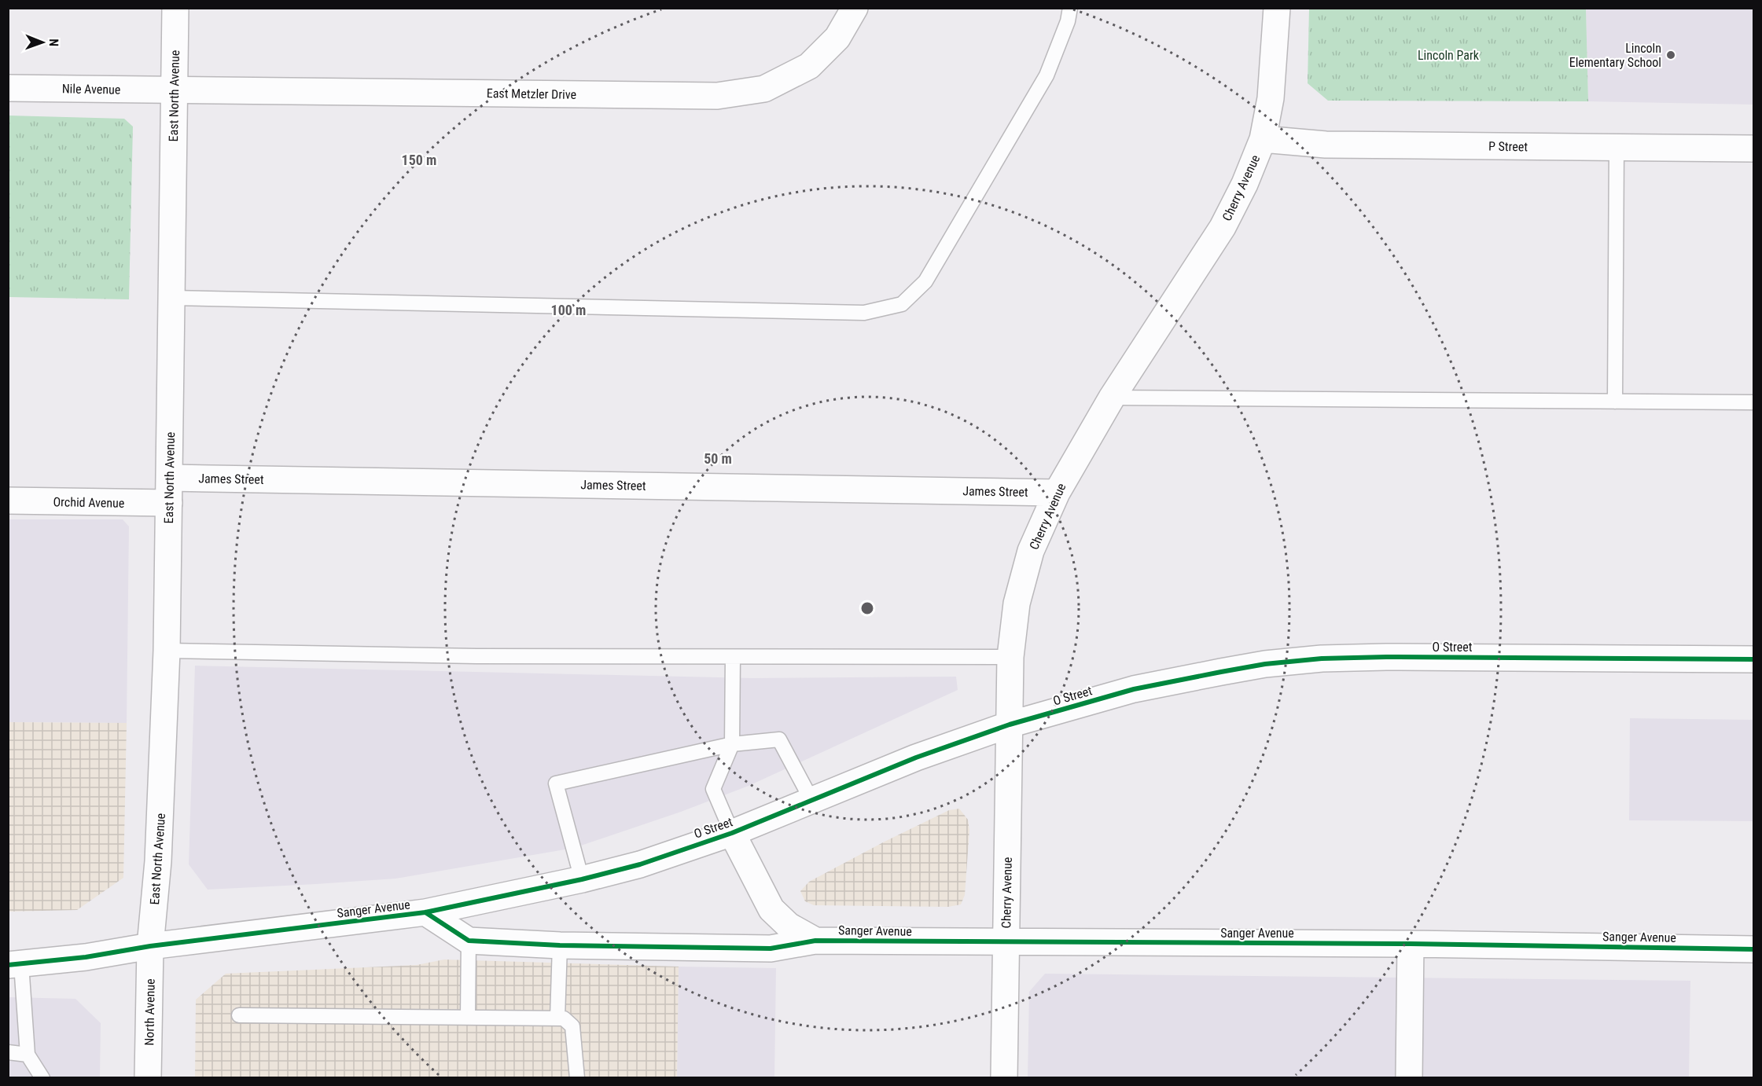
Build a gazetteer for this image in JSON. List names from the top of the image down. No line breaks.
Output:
{"streets":{"street":["Nile Avenue","East Metzler Drive","East North Avenue","P Street","Cherry Avenue","James Street","Orchid Avenue","O Street","Sanger Avenue","North Avenue"]},"crossings":[["Nile Avenue","East Metzler Drive"],["Nile Avenue","East North Avenue"],["East Metzler Drive","East North Avenue"],["East North Avenue","James Street"],["East North Avenue","Orchid Avenue"],["East North Avenue","Sanger Avenue"],["East North Avenue","North Avenue"],["P Street","Cherry Avenue"],["Cherry Avenue","James Street"],["Cherry Avenue","O Street"],["Cherry Avenue","Sanger Avenue"],["O Street","Sanger Avenue"],["Sanger Avenue","North Avenue"]],"parks":["Lincoln Park"],"places":["Lincoln Elementary School"],"north":"right","rings":["150 m","100 m","50 m"]}
